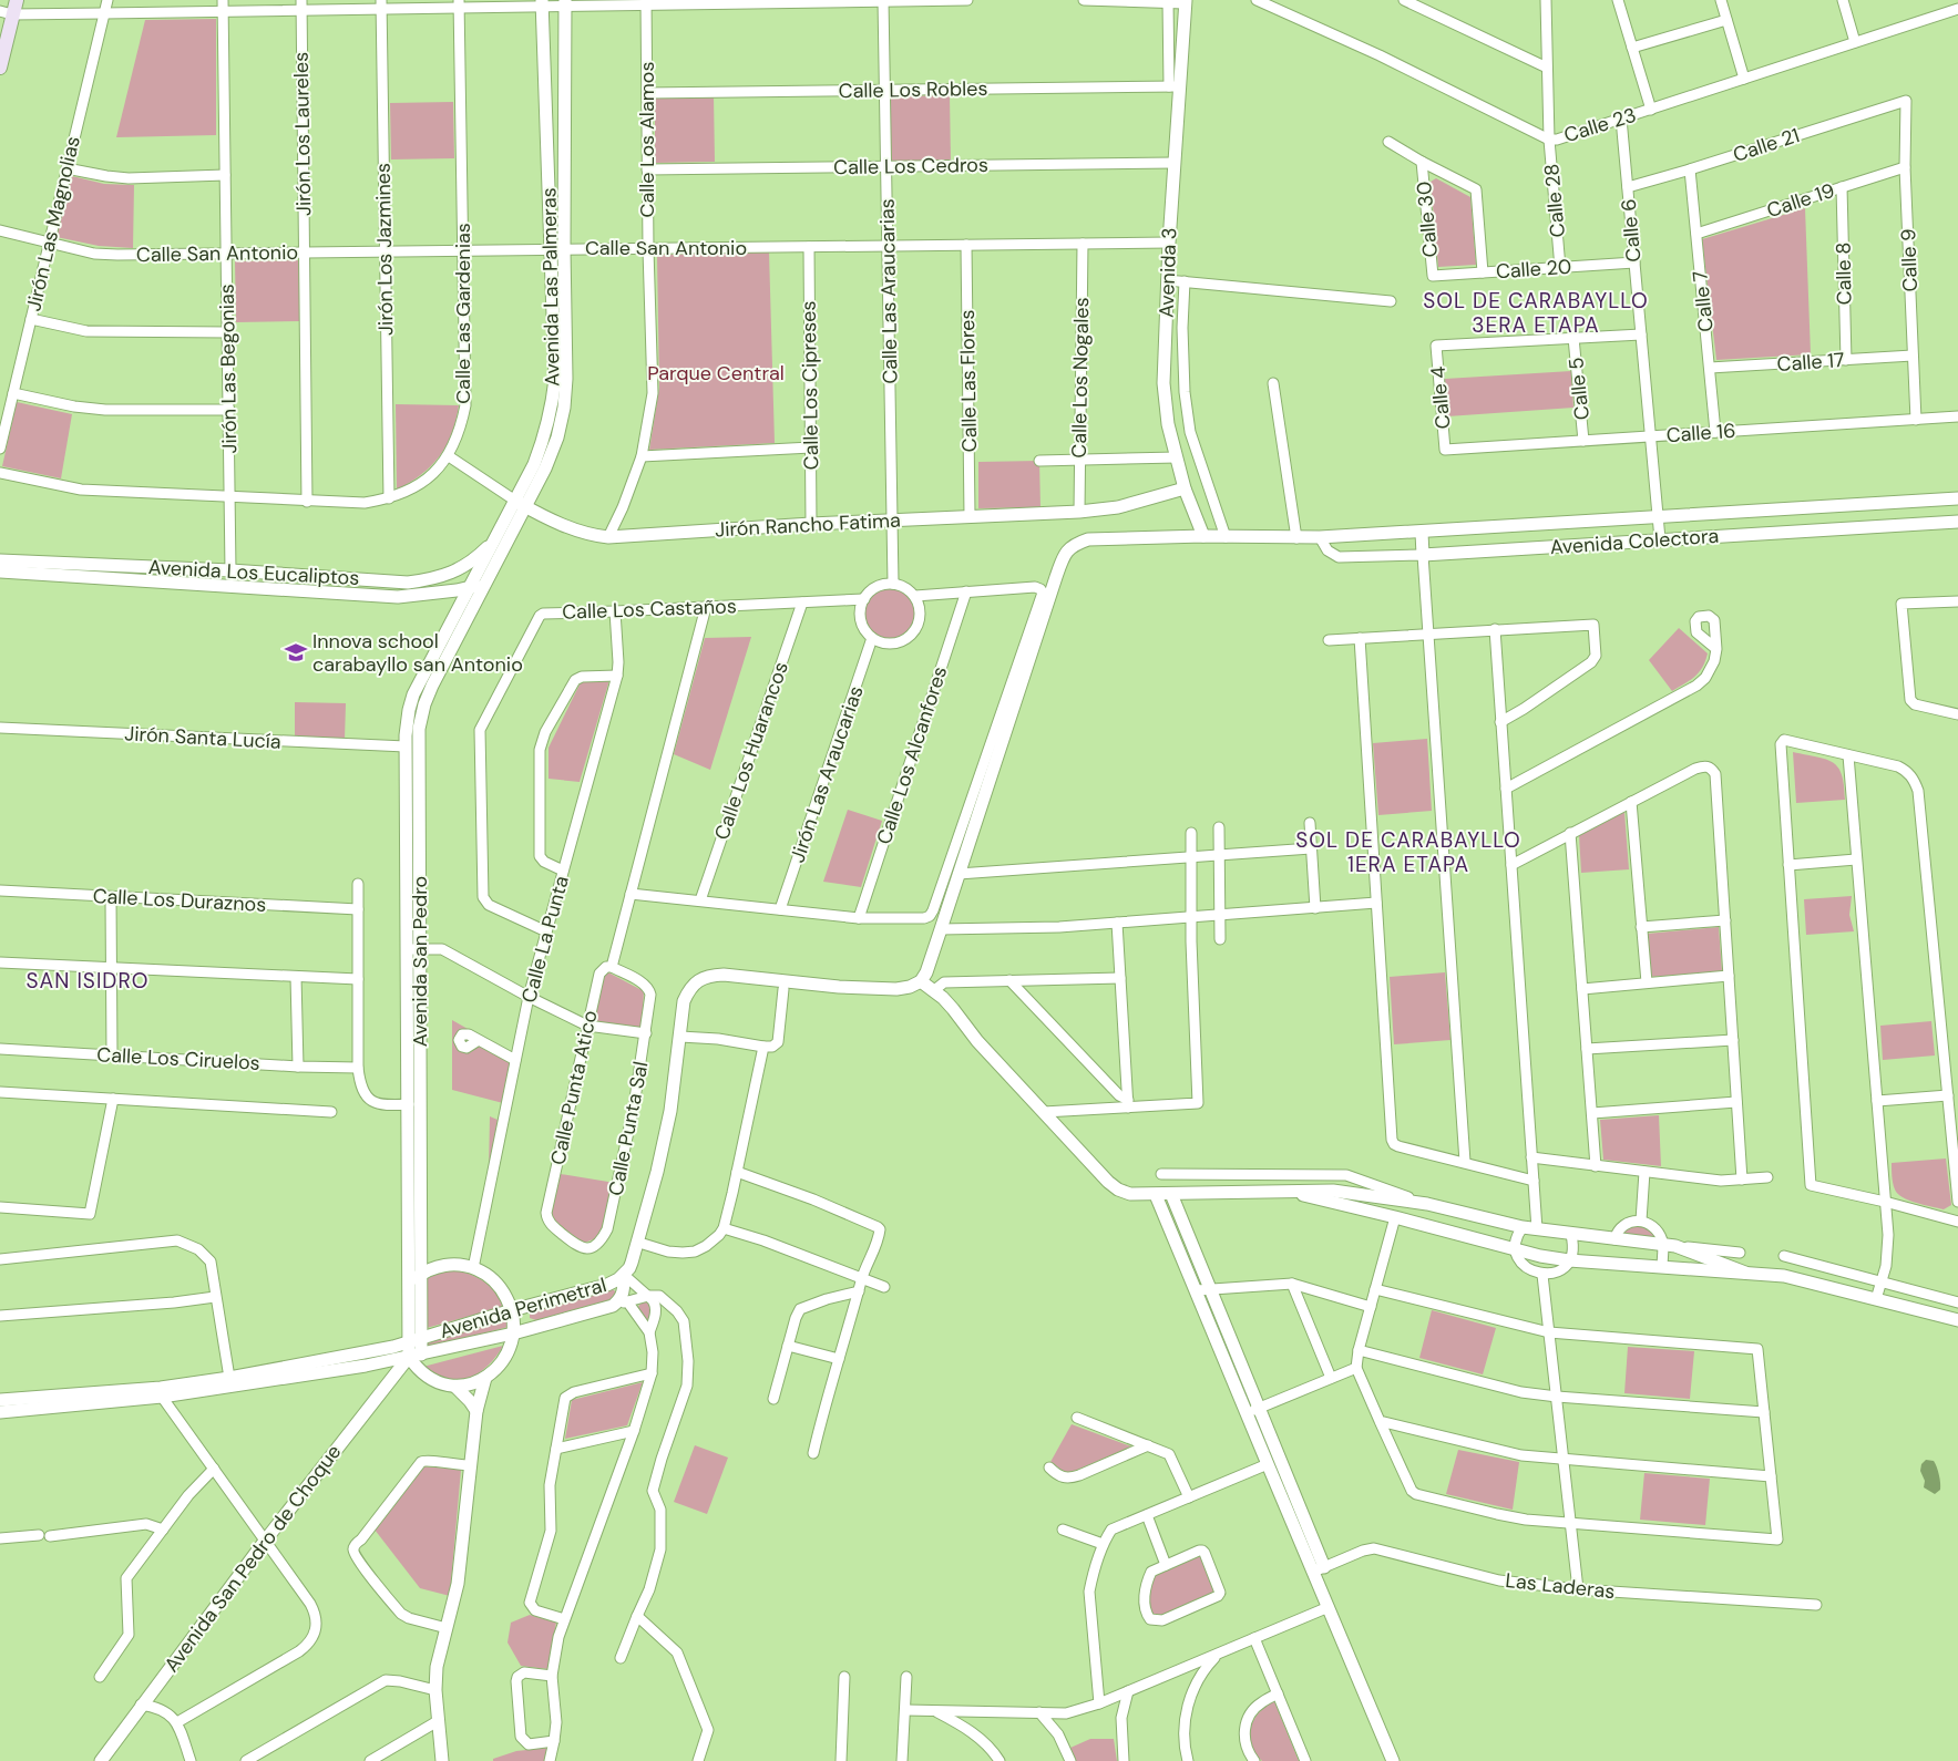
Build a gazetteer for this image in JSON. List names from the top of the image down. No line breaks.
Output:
{"streets":{"street":["Calle Los Robles","Calle 23","Jirón Los Laureles","Calle Los Alamos","Calle 21","Calle Los Cedros","Calle 28","Calle 19","Calle 30","Jirón Las Magnolias","Calle 6","Calle San Antonio","Jirón Los Jazmines","Calle 9","Calle 20","Avenida 3","Calle 8","Avenida Las Palmeras","Calle Las Araucarias","Calle 7","Calle Las Gardenias","Calle 17","Jirón Las Begonias","Calle Los Nogales","Calle Las Flores","Calle Los Cipreses","Calle 5","Calle 4","Calle 16","Jirón Rancho Fatima","Avenida Colectora","Avenida Los Eucaliptos","Calle Los Castaños","Jirón Santa Lucía","Calle Los Huarancos","Calle Los Alcanfores","Jirón Las Araucarias","Calle Los Duraznos","Calle La Punta","Avenida San Pedro","Calle Los Ciruelos","Calle Punta Atico","Calle Punta Sal","Avenida Perimetral","Avenida San Pedro de Choque","Las Laderas"]},"crossings":[["Calle Los Robles","Calle Los Alamos"],["Calle Los Robles","Avenida 3"],["Calle Los Robles","Calle Las Araucarias"],["Calle 23","Calle 28"],["Calle 23","Calle 6"],["Jirón Los Laureles","Calle San Antonio"],["Jirón Los Laureles","Calle Las Gardenias"],["Calle Los Alamos","Calle Los Cedros"],["Calle Los Alamos","Calle San Antonio"],["Calle Los Alamos","Jirón Rancho Fatima"],["Calle 21","Calle 6"],["Calle 21","Calle 9"],["Calle 21","Calle 7"],["Calle Los Cedros","Avenida 3"],["Calle Los Cedros","Calle Las Araucarias"],["Calle 28","Calle 20"],["Calle 19","Calle 9"],["Calle 19","Calle 8"],["Calle 19","Calle 7"],["Calle 30","Calle 20"],["Jirón Las Magnolias","Calle San Antonio"],["Calle 6","Calle 20"],["Calle 6","Calle 16"],["Calle 6","Avenida Colectora"],["Calle San Antonio","Jirón Los Jazmines"],["Calle San Antonio","Avenida 3"],["Calle San Antonio","Avenida Las Palmeras"],["Calle San Antonio","Calle Las Araucarias"],["Calle San Antonio","Calle Las Gardenias"],["Calle San Antonio","Jirón Las Begonias"],["Calle San Antonio","Calle Los Nogales"],["Calle San Antonio","Calle Las Flores"],["Calle San Antonio","Calle Los Cipreses"],["Jirón Los Jazmines","Calle Las Gardenias"],["Calle 9","Calle 17"],["Calle 9","Calle 16"],["Avenida 3","Jirón Rancho Fatima"],["Avenida 3","Avenida Colectora"],["Calle 8","Calle 17"],["Avenida Las Palmeras","Jirón Rancho Fatima"],["Avenida Las Palmeras","Avenida Los Eucaliptos"],["Avenida Las Palmeras","Avenida San Pedro"],["Calle Las Araucarias","Jirón Rancho Fatima"],["Calle Las Araucarias","Calle Los Castaños"],["Calle Las Araucarias","Jirón Las Araucarias"],["Calle 7","Calle 17"],["Calle 7","Calle 16"],["Calle Las Gardenias","Jirón Las Begonias"],["Calle Las Gardenias","Jirón Rancho Fatima"],["Jirón Las Begonias","Avenida Los Eucaliptos"],["Calle Los Nogales","Jirón Rancho Fatima"],["Calle Las Flores","Jirón Rancho Fatima"],["Calle Los Cipreses","Jirón Rancho Fatima"],["Calle 5","Calle 4"],["Calle 5","Calle 16"],["Calle 4","Calle 16"],["Avenida Los Eucaliptos","Avenida San Pedro"],["Calle Los Castaños","Calle Los Huarancos"],["Calle Los Castaños","Jirón Las Araucarias"],["Calle Los Castaños","Calle La Punta"],["Jirón Santa Lucía","Avenida San Pedro"],["Avenida San Pedro","Avenida Perimetral"],["Avenida San Pedro","Avenida San Pedro de Choque"],["Calle Punta Atico","Calle Punta Sal"],["Avenida Perimetral","Avenida San Pedro de Choque"]],"districts":["SOL DE CARABAYLLO 3ERA ETAPA","SOL DE CARABAYLLO 1ERA ETAPA","SAN ISIDRO"],"parks":["Parque Central"],"places":{"school or university":["Innova school carabayllo san Antonio"]}}
